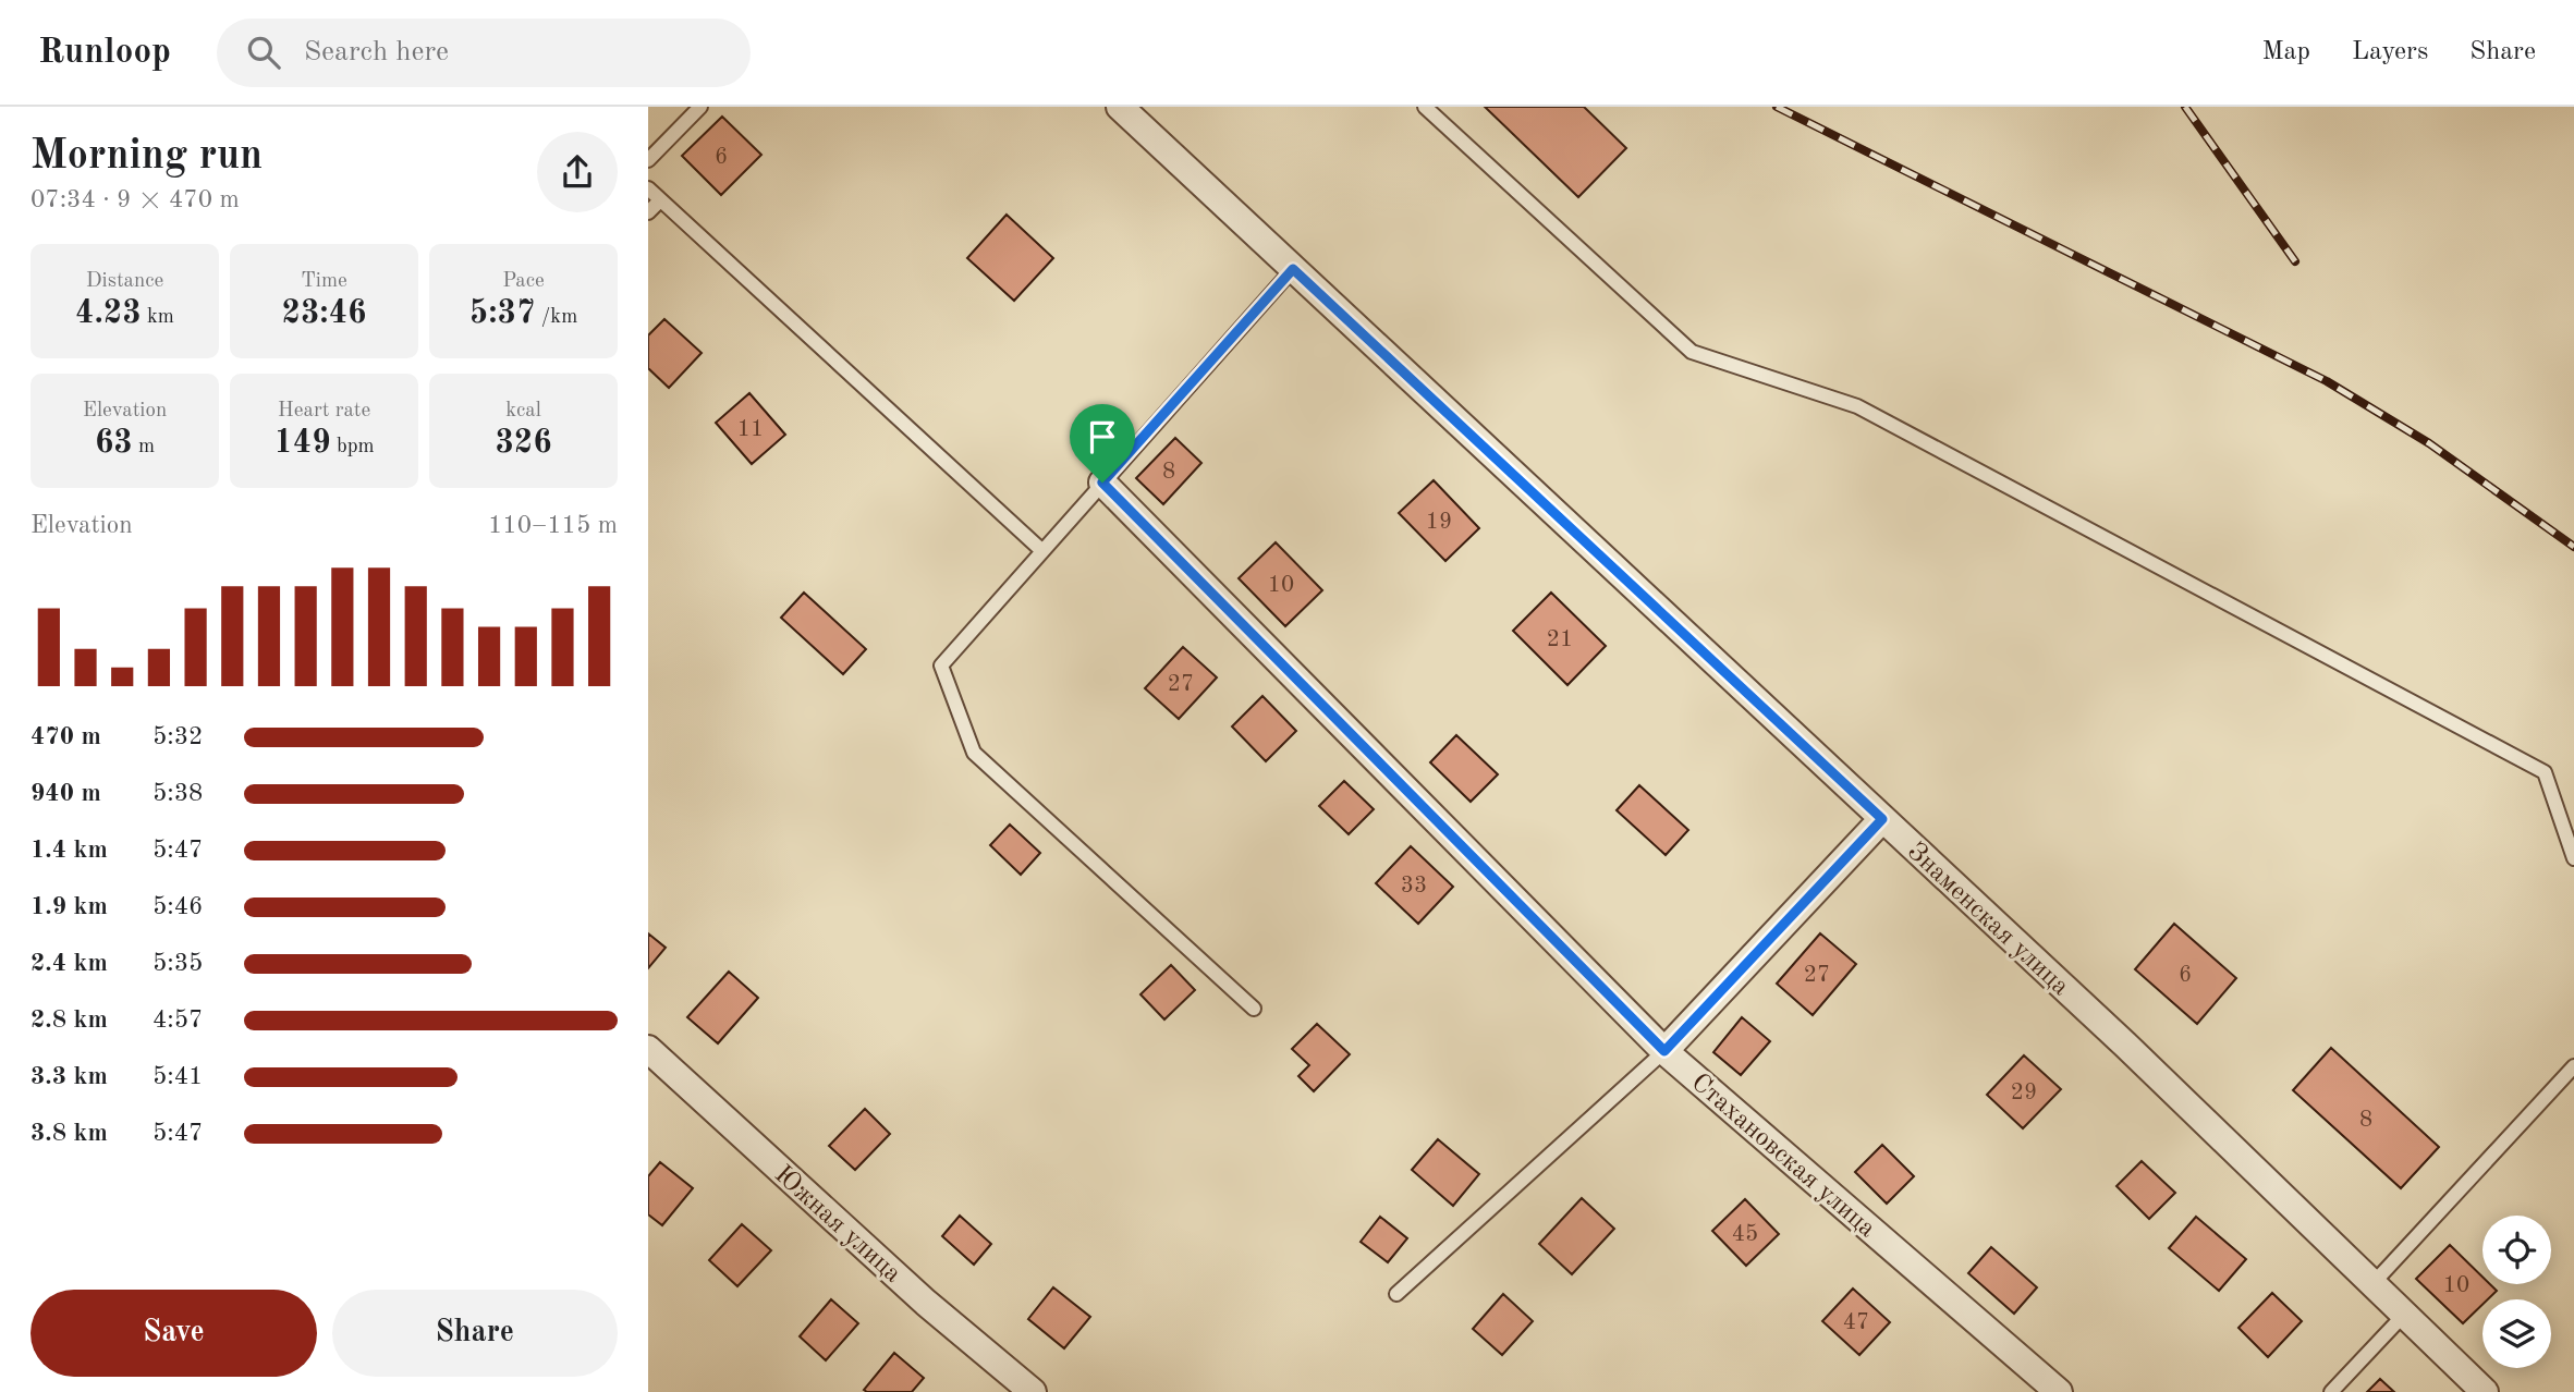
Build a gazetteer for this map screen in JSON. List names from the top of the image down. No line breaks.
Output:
{"streets":{"street":["Знаменская улица","Стахановская улица","Южная улица"]},"house_numbers":["6","11","8","19","10","21","27","33","27","6","29","8","45","10","47"],"page":{"header":"Runloop","search":"Search here","nav":["Map","Layers","Share"],"heading":["Morning run","07:34 · 9 × 470 m"],"stats":[["Distance","4.23 km"],["Time","23:46"],["Pace","5:37 /km"],["Elevation","63 m"],["Heart rate","149 bpm"],["kcal","326"]],"chart":["Elevation","110–115 m"],"list":[{"name":"470 m","note":"5:32"},{"name":"940 m","note":"5:38"},{"name":"1.4 km","note":"5:47"},{"name":"1.9 km","note":"5:46"},{"name":"2.4 km","note":"5:35"},{"name":"2.8 km","note":"4:57"},{"name":"3.3 km","note":"5:41"},{"name":"3.8 km","note":"5:47"}],"buttons":["Save","Share"]}}
